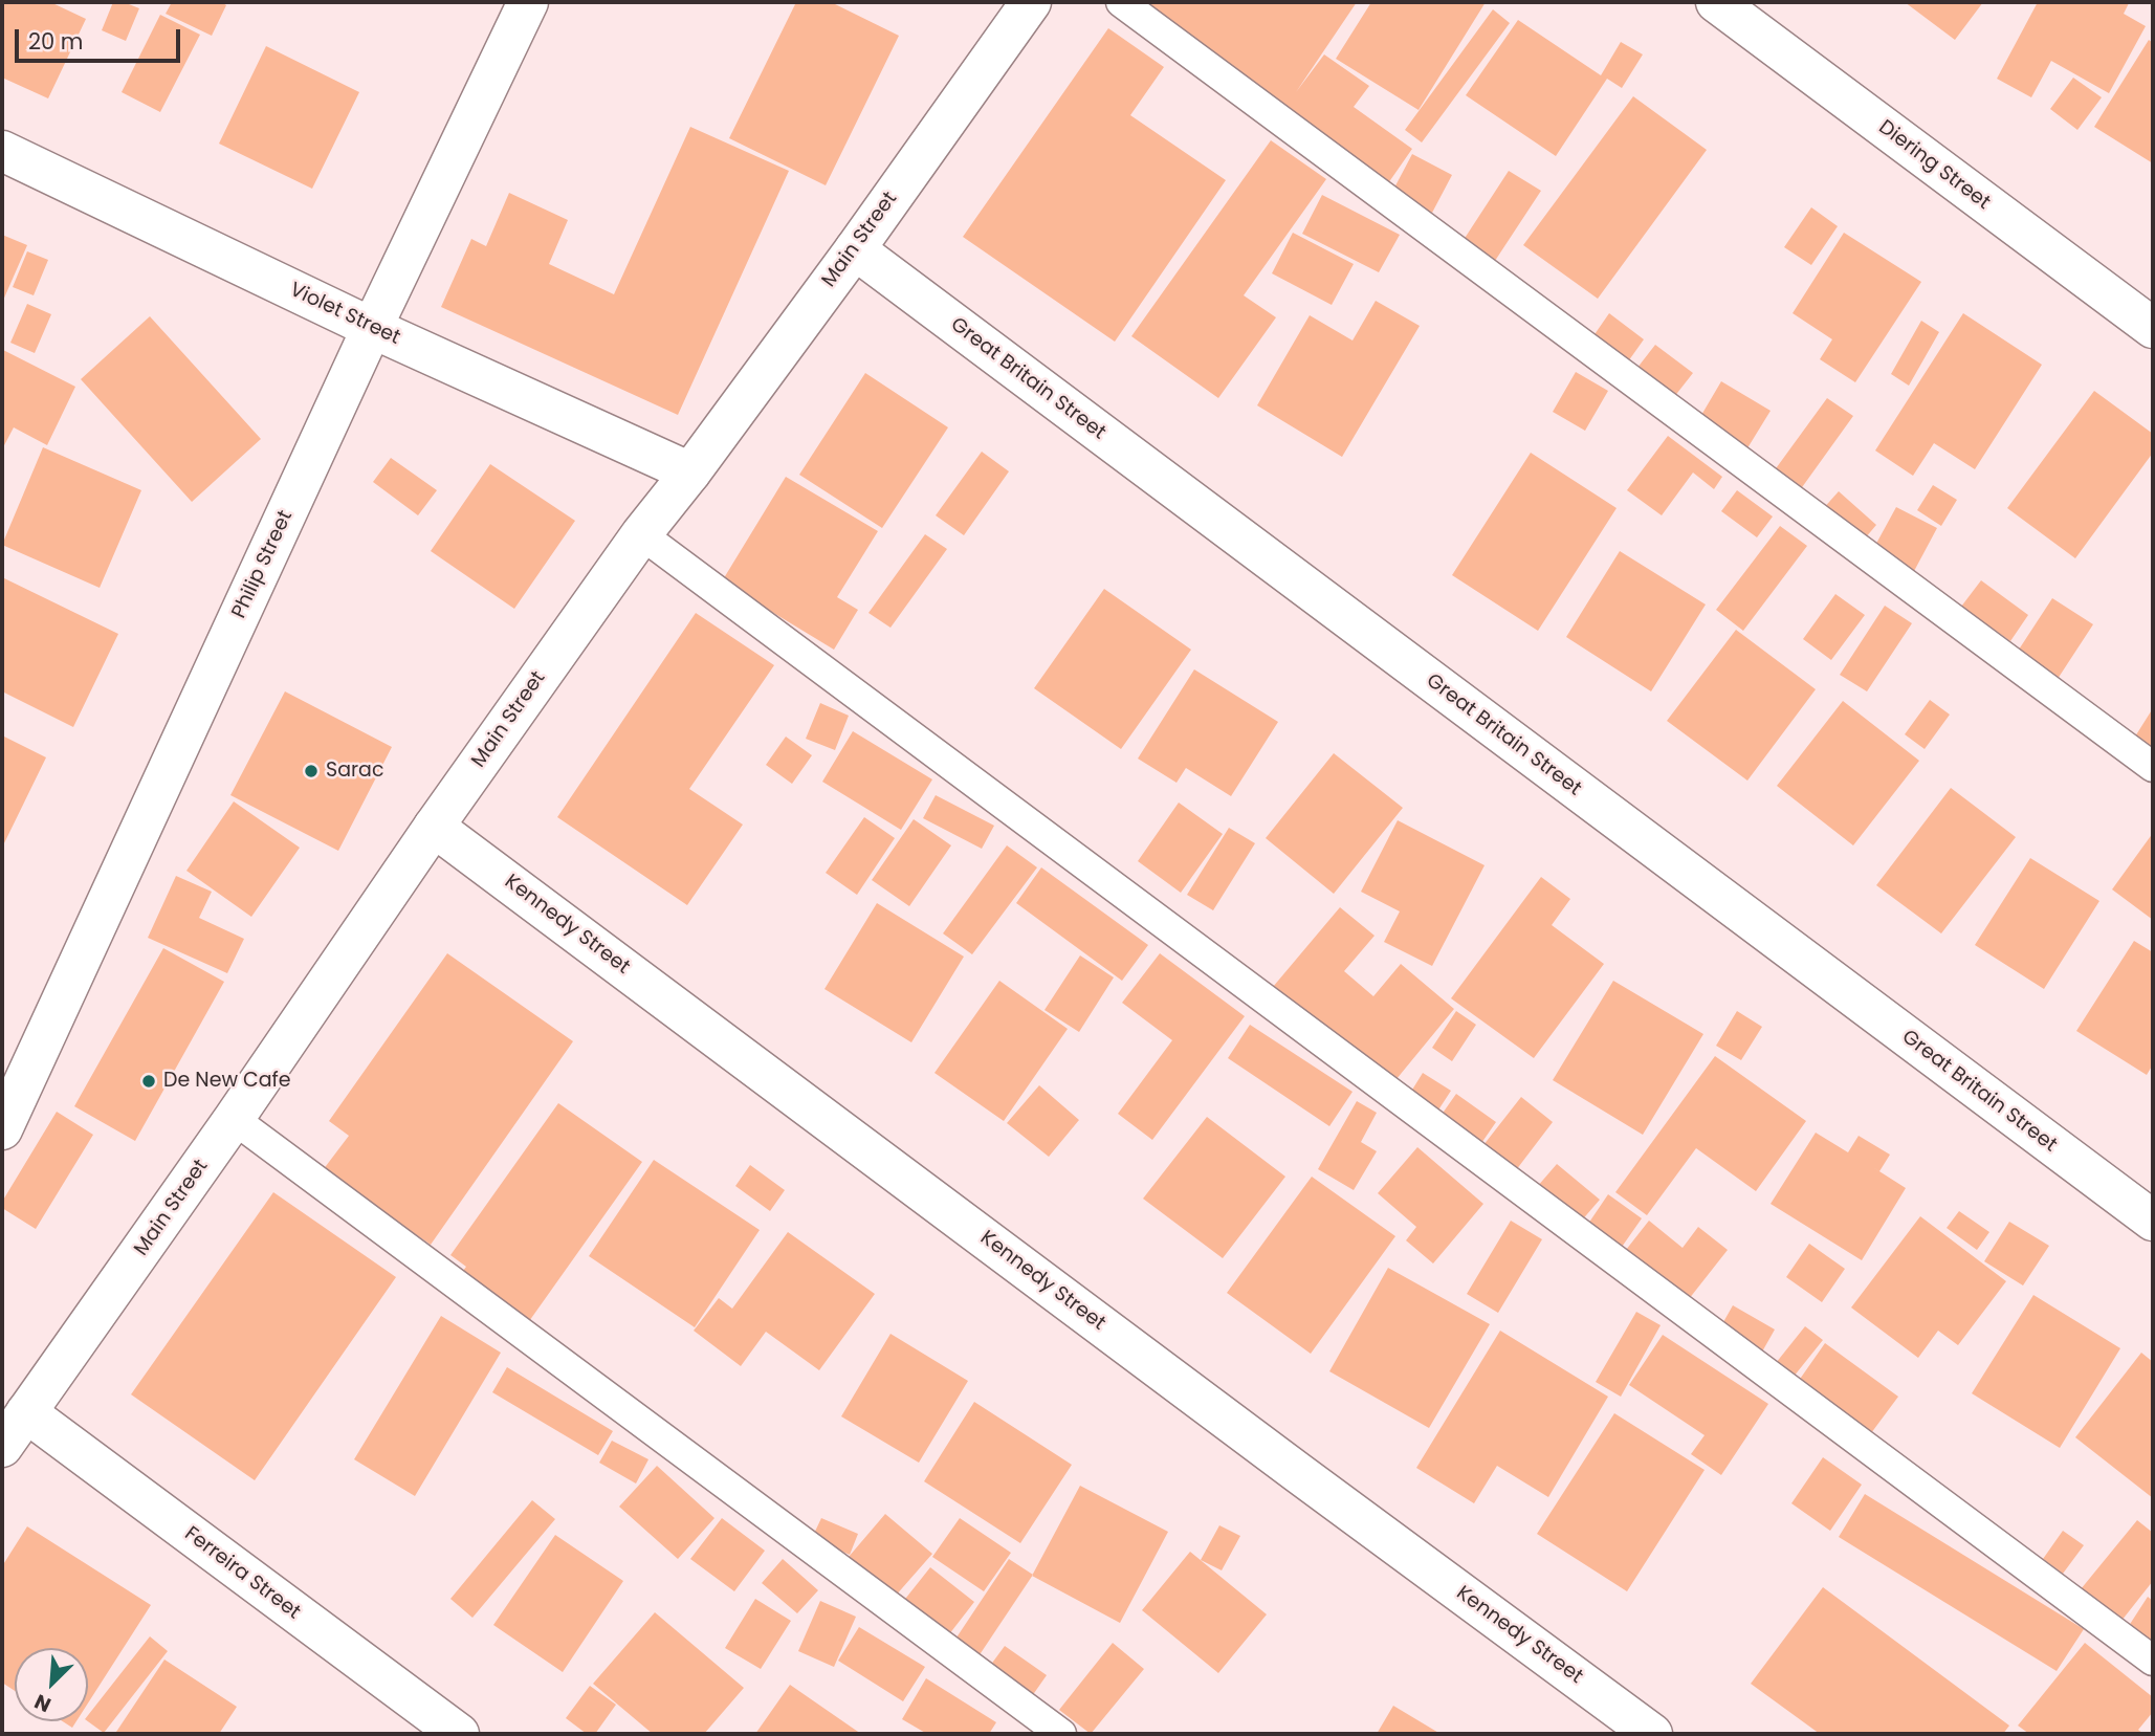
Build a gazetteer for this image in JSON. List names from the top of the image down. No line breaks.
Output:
{"streets":{"street":["Diering Street","Main Street","Violet Street","Great Britain Street","Philip Street","Kennedy Street","Ferreira Street"]},"crossings":[["Main Street","Violet Street"],["Main Street","Great Britain Street"],["Main Street","Kennedy Street"],["Main Street","Ferreira Street"],["Violet Street","Philip Street"]],"places":["Sarac","De New Cafe"],"scale_bar":"20 m","north":"bottom left"}
